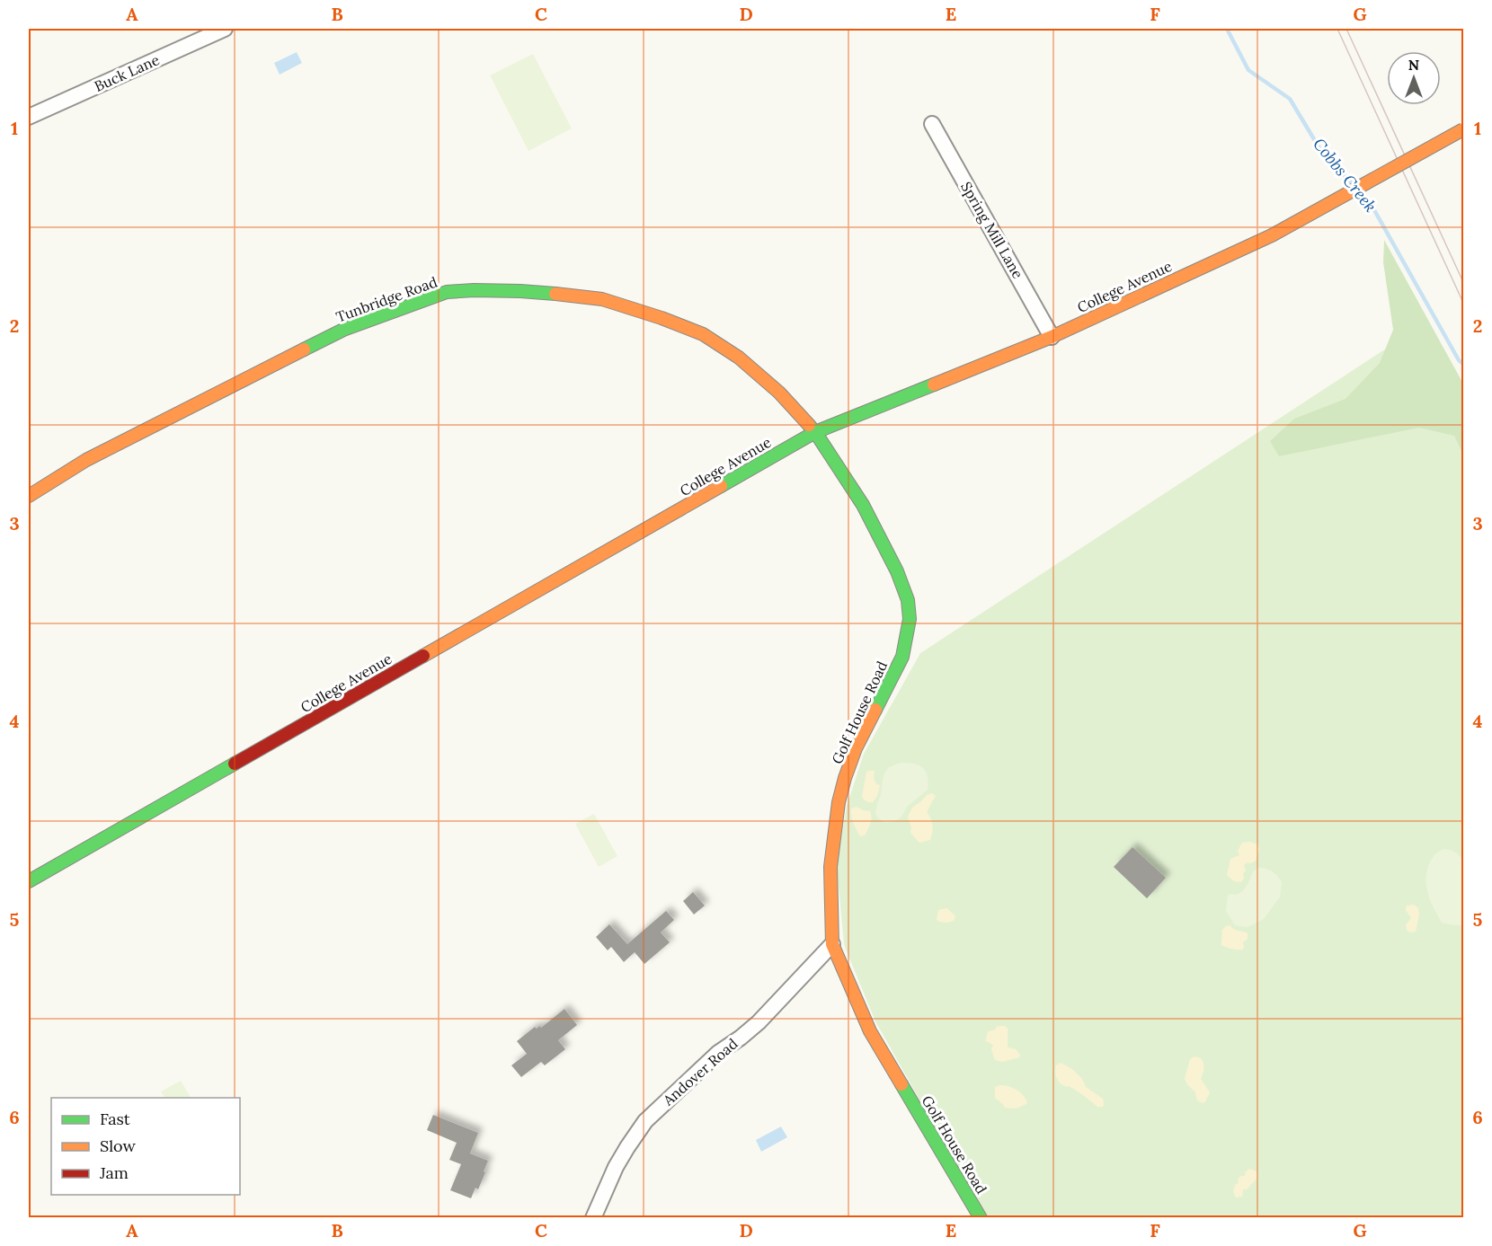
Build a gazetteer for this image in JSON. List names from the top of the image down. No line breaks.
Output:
{"streets":{"street":["Buck Lane","Spring Mill Lane","College Avenue","Tunbridge Road","Golf House Road","Andover Road"]},"crossings":[["Spring Mill Lane","College Avenue"],["College Avenue","Tunbridge Road"],["College Avenue","Golf House Road"],["Tunbridge Road","Golf House Road"],["Golf House Road","Andover Road"]],"water":["Cobbs Creek"],"legend":["Fast","Slow","Jam"],"north":"top","grid":{"columns":["A","B","C","D","E","F","G"],"rows":["1","2","3","4","5","6"]}}
